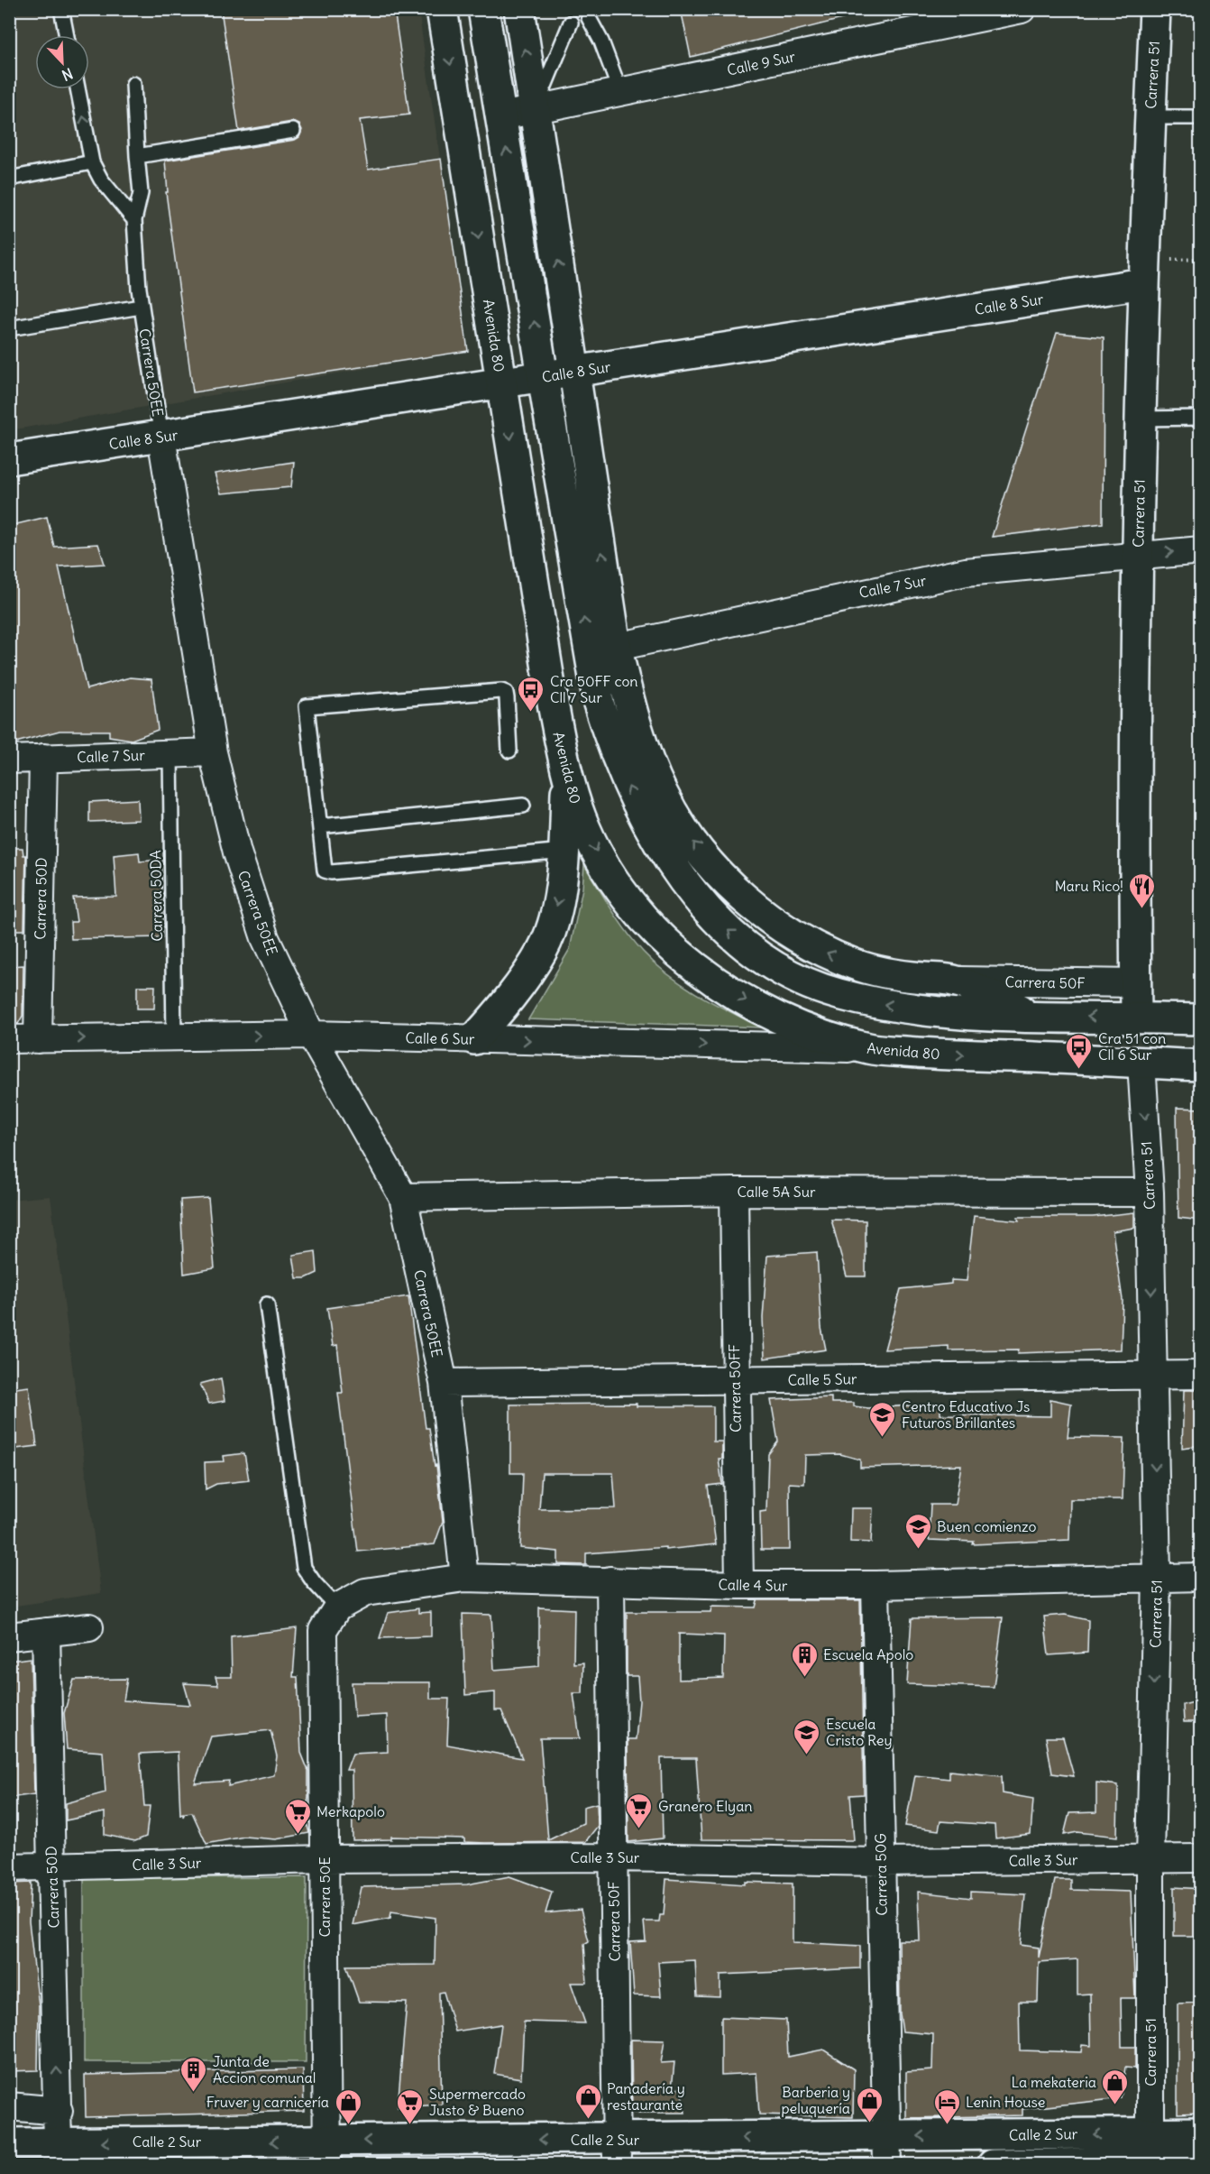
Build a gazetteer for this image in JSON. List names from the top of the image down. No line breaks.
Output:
{"streets":{"main road":["Carrera 51","Calle 8 Sur","Avenida 80","Calle 2 Sur"],"street":["Calle 9 Sur","Carrera 50EE","Calle 7 Sur","Carrera 50D","Carrera 50F","Calle 6 Sur","Calle 5A Sur","Calle 5 Sur","Carrera 50FF","Calle 4 Sur","Calle 3 Sur","Carrera 50G","Carrera 50E"],"lane":["Carrera 50DA"]},"crossings":[["Carrera 51","Calle 8 Sur"],["Carrera 51","Avenida 80"],["Carrera 51","Calle 7 Sur"],["Carrera 51","Carrera 50F"],["Carrera 51","Calle 5A Sur"],["Carrera 51","Calle 5 Sur"],["Carrera 51","Calle 4 Sur"],["Carrera 51","Calle 3 Sur"],["Carrera 51","Calle 2 Sur"],["Calle 8 Sur","Avenida 80"],["Calle 8 Sur","Carrera 50EE"],["Avenida 80","Calle 6 Sur"],["Carrera 50EE","Calle 7 Sur"],["Carrera 50EE","Calle 6 Sur"],["Carrera 50EE","Calle 5A Sur"],["Carrera 50EE","Calle 5 Sur"],["Carrera 50EE","Calle 4 Sur"],["Calle 7 Sur","Carrera 50DA"],["Calle 7 Sur","Carrera 50D"],["Carrera 50DA","Calle 6 Sur"],["Carrera 50D","Calle 6 Sur"],["Carrera 50D","Calle 3 Sur"],["Carrera 50D","Calle 2 Sur"],["Carrera 50F","Calle 4 Sur"],["Carrera 50F","Calle 3 Sur"],["Carrera 50F","Calle 2 Sur"],["Calle 5A Sur","Carrera 50FF"],["Calle 5 Sur","Carrera 50FF"],["Carrera 50FF","Calle 4 Sur"],["Calle 4 Sur","Carrera 50G"],["Calle 4 Sur","Carrera 50E"],["Calle 3 Sur","Carrera 50G"],["Calle 3 Sur","Carrera 50E"],["Carrera 50G","Calle 2 Sur"],["Carrera 50E","Calle 2 Sur"]],"one_way":["Carrera 51","Calle 6 Sur","Calle 2 Sur"],"places":{"bus stop":["Cra 50FF con Cll 7 Sur","Cra 51 con Cll 6 Sur"],"restaurant":["Maru Rico!"],"school or university":["Centro Educativo Js Futuros Brillantes","Buen comienzo","Escuela Cristo Rey"],"building":["Escuela Apolo","Junta de Accion comunal"],"supermarket":["Granero Elyan","Merkapolo","Supermercado Justo & Bueno"],"shop":["La mekateria","Panadería y restaurante","Barberia y peluquería","Fruver y carnicería"],"hotel":["Lenin House"]},"north":"bottom right"}
